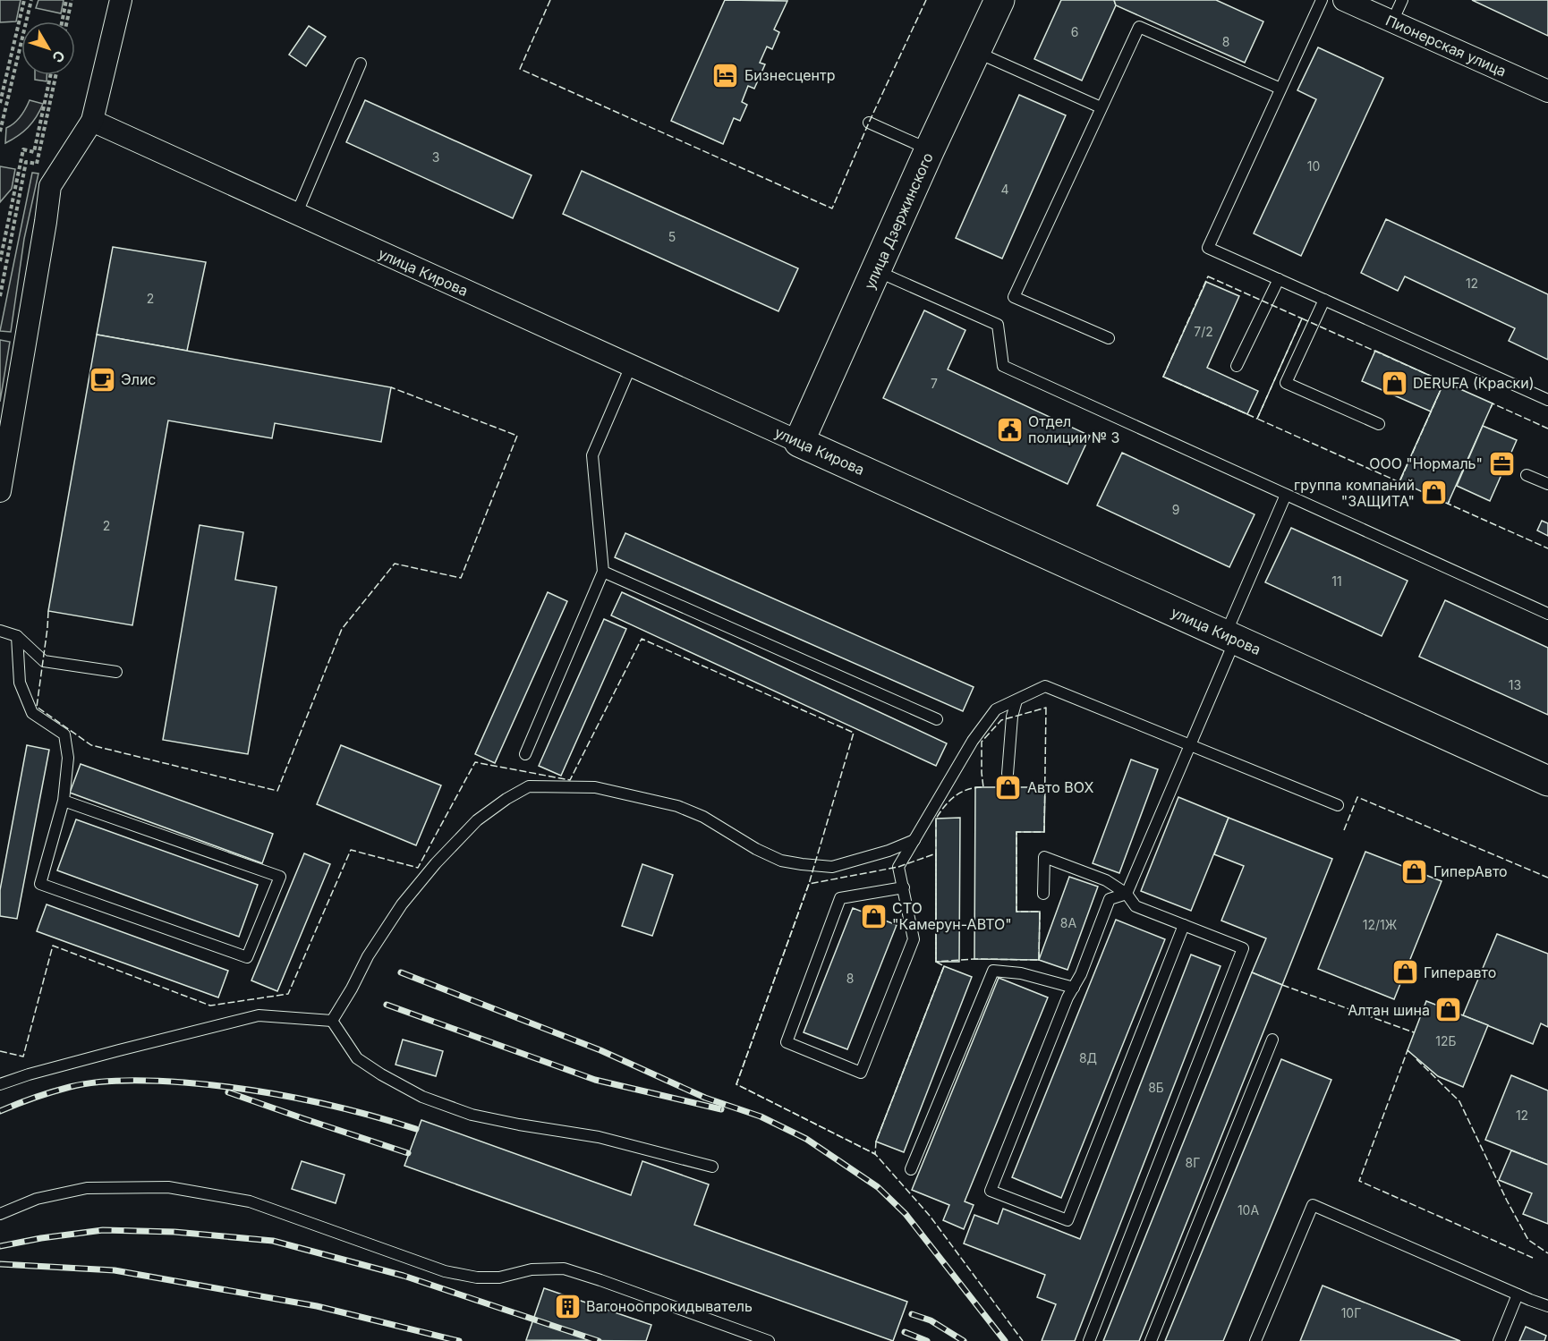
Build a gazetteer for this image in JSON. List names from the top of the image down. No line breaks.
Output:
{"streets":{"main road":["улица Дзержинского","улица Кирова"],"street":["Пионерская улица"]},"crossings":[["улица Дзержинского","улица Кирова"]],"places":{"hotel":["Бизнесцентр"],"cafe":["Элис"],"shop":["DERUFA (Краски)","группа компаний \"ЗАЩИТА\"","Авто BOX","ГиперАвто","СТО \"Камерун-АВТО\"","Гиперавто","Алтан шина"],"public building":["Отдел полиции № 3"],"office":["ООО \"Нормаль\""],"building":["Вагоноопрокидыватель"]},"house_numbers":["6","8","3","10","4","5","12","2","7/2","7","9","2","11","13","8А","12/1Ж","8","12Б","8Д","8Б","12","8Г","10А","10Г"],"north":"bottom right"}
